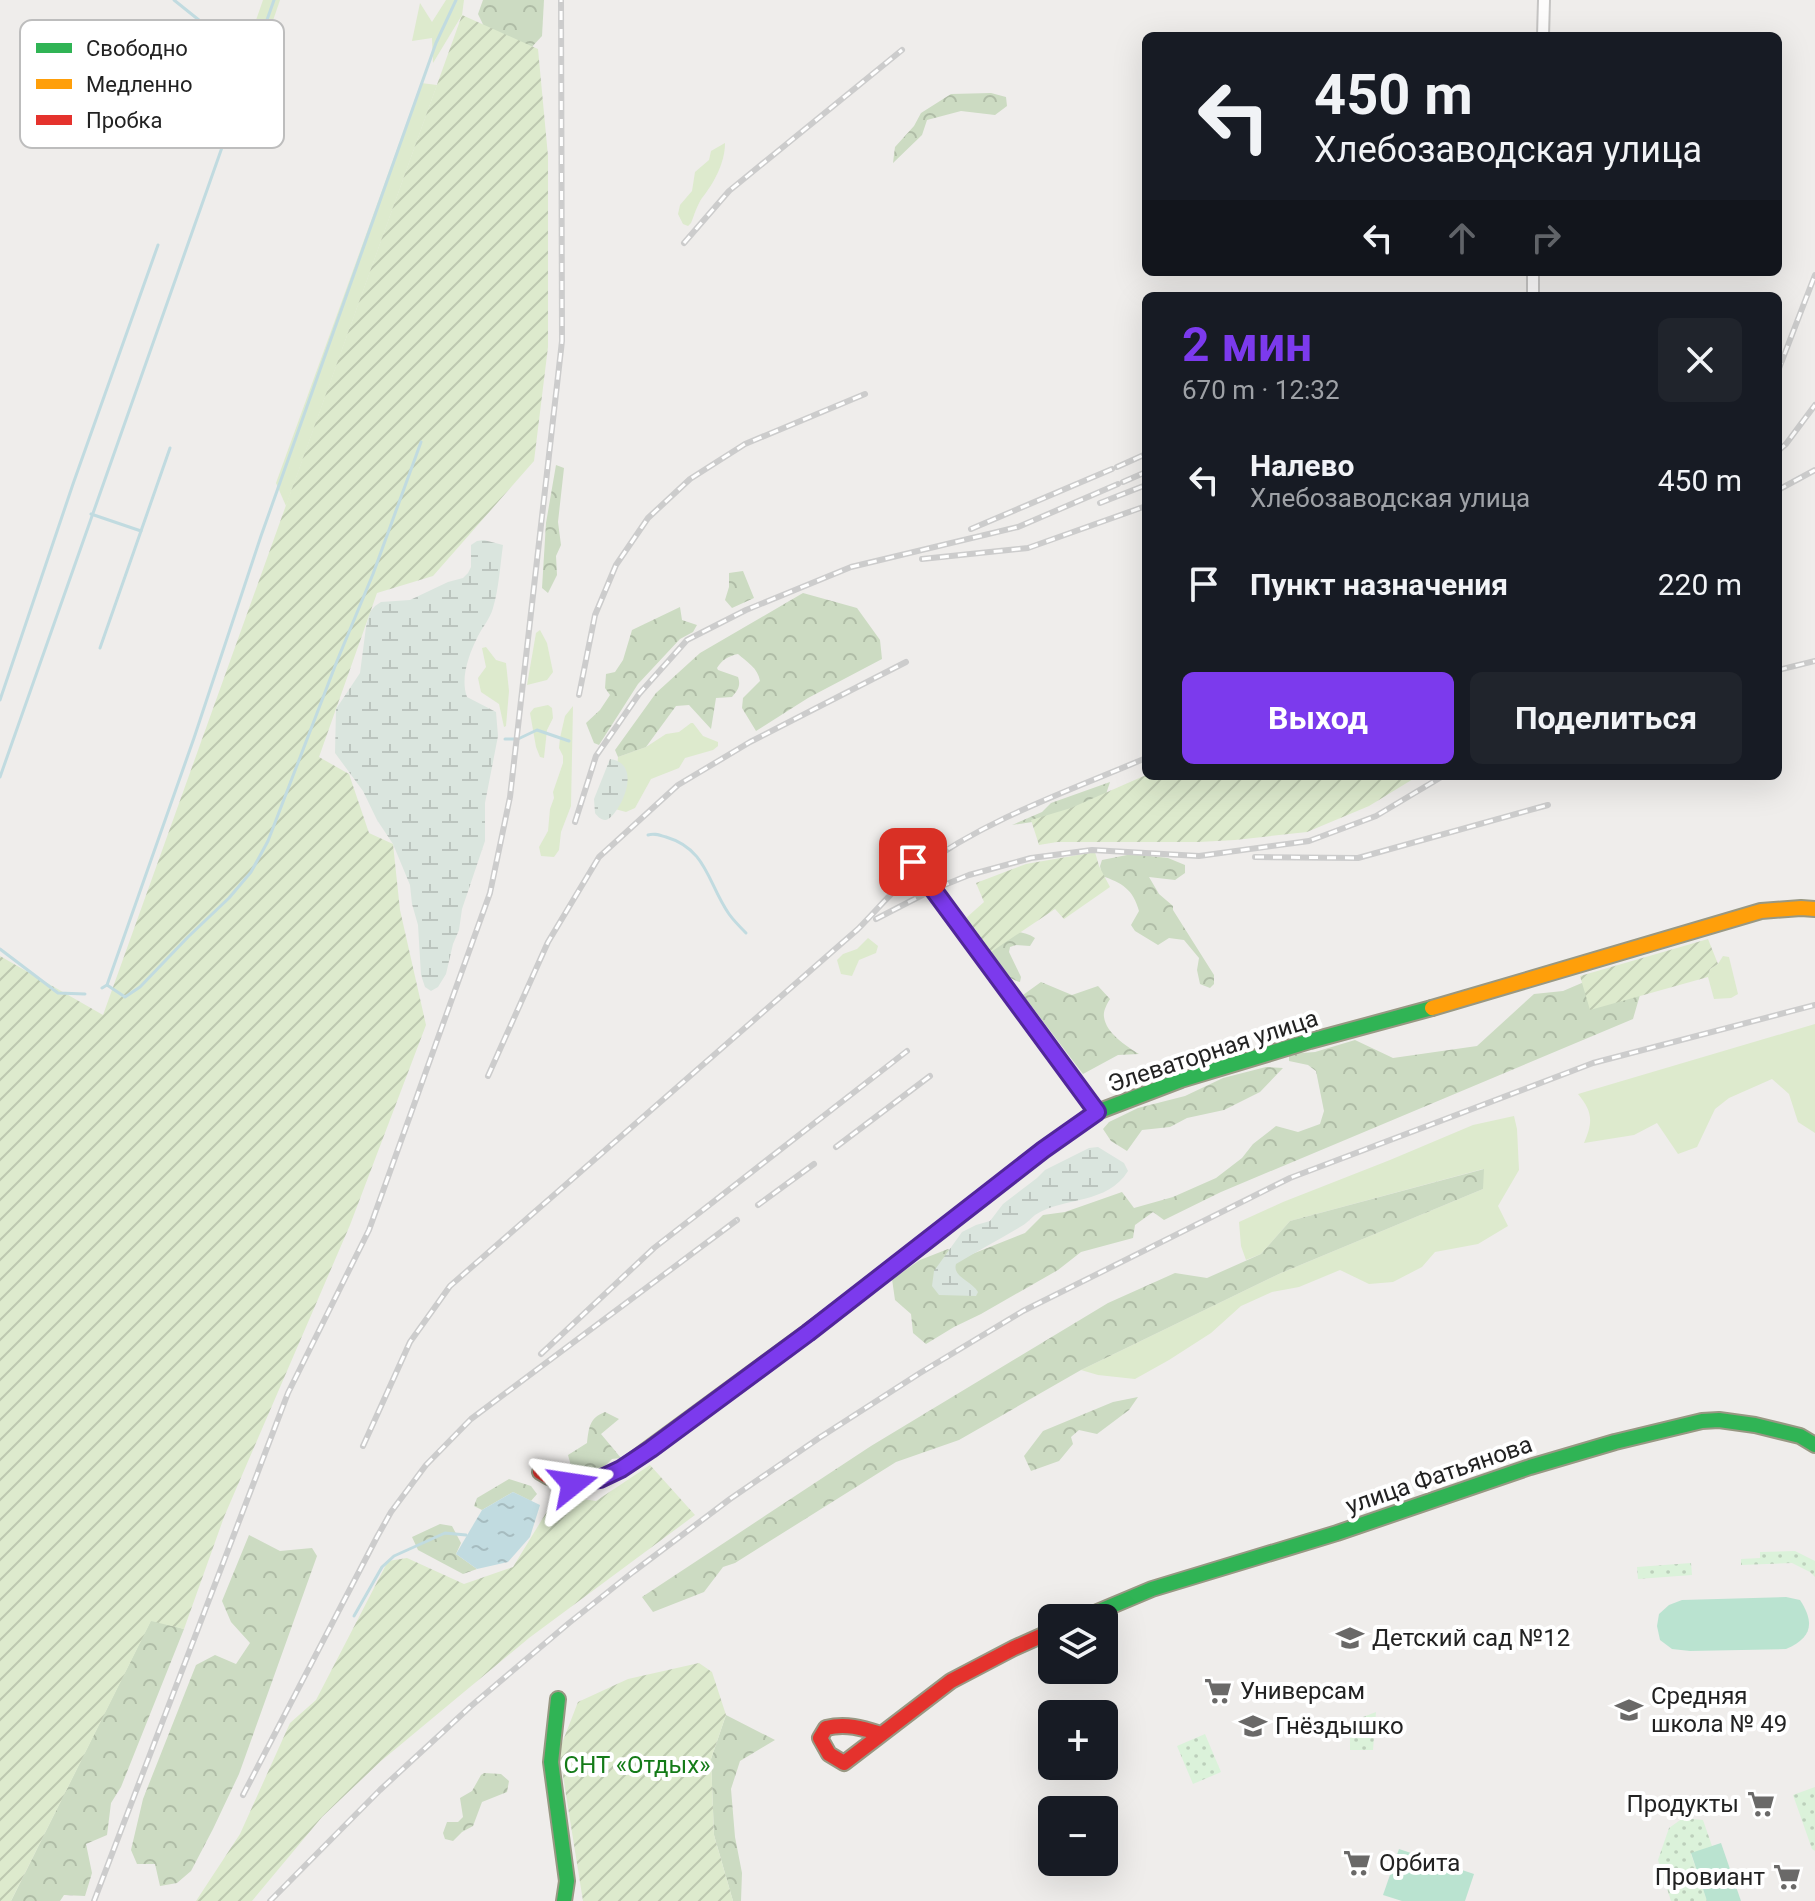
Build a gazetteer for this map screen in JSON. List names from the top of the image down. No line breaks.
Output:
{"streets":{"street":["Элеваторная улица","улица Фатьянова"]},"parks":["СНТ «Отдых»"],"places":{"school or university":["Детский сад №12","Средняя школа № 49","Гнёздышко"],"supermarket":["Универсам","Продукты","Орбита","Провиант"]},"legend":["Свободно","Медленно","Пробка"],"page":{"turn":["450 m","Хлебозаводская улица"],"heading":["2 мин","670 m · 12:32"],"list":[{"name":"Налево","note":"Хлебозаводская улица","value":"450 m"},{"name":"Пункт назначения","value":"220 m"}],"buttons":["Выход","Поделиться"],"map_buttons":["+","−"]}}
